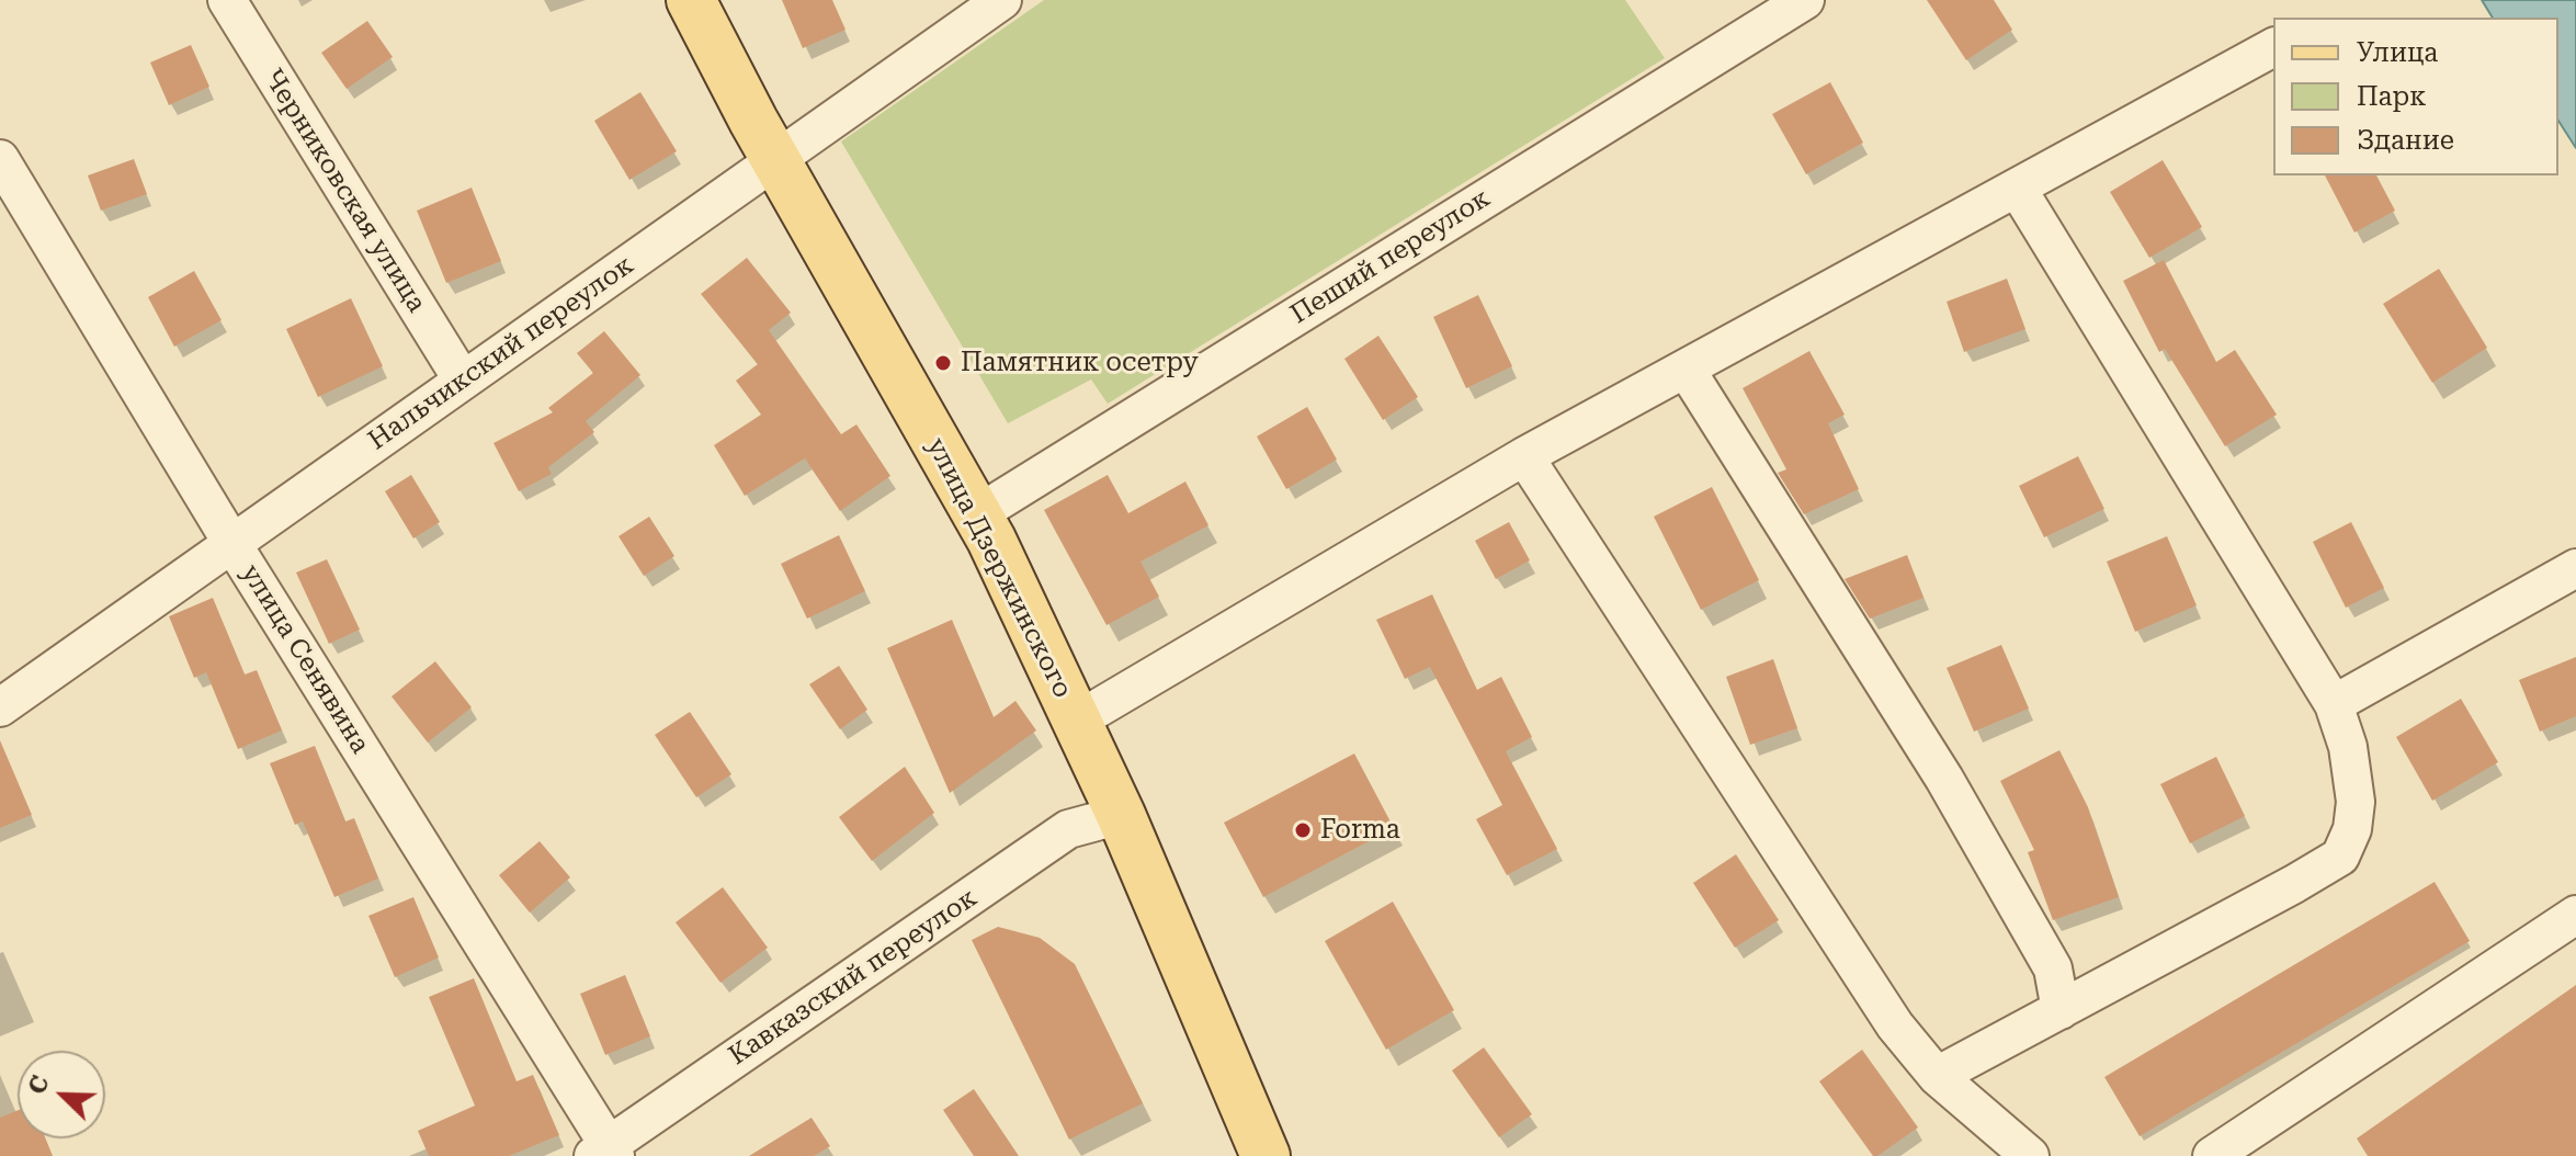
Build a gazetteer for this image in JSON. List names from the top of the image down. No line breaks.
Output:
{"streets":{"main road":["улица Дзержинского"],"street":["Черниковская улица","Пеший переулок","Нальчикский переулок","улица Сенявина","Кавказский переулок"]},"crossings":[["Черниковская улица","Нальчикский переулок"],["Пеший переулок","улица Дзержинского"],["Нальчикский переулок","улица Дзержинского"],["Нальчикский переулок","улица Сенявина"],["улица Дзержинского","Кавказский переулок"],["улица Сенявина","Кавказский переулок"]],"places":["Памятник осетру","Forma"],"legend":["Улица","Парк","Здание"],"north":"top left"}
